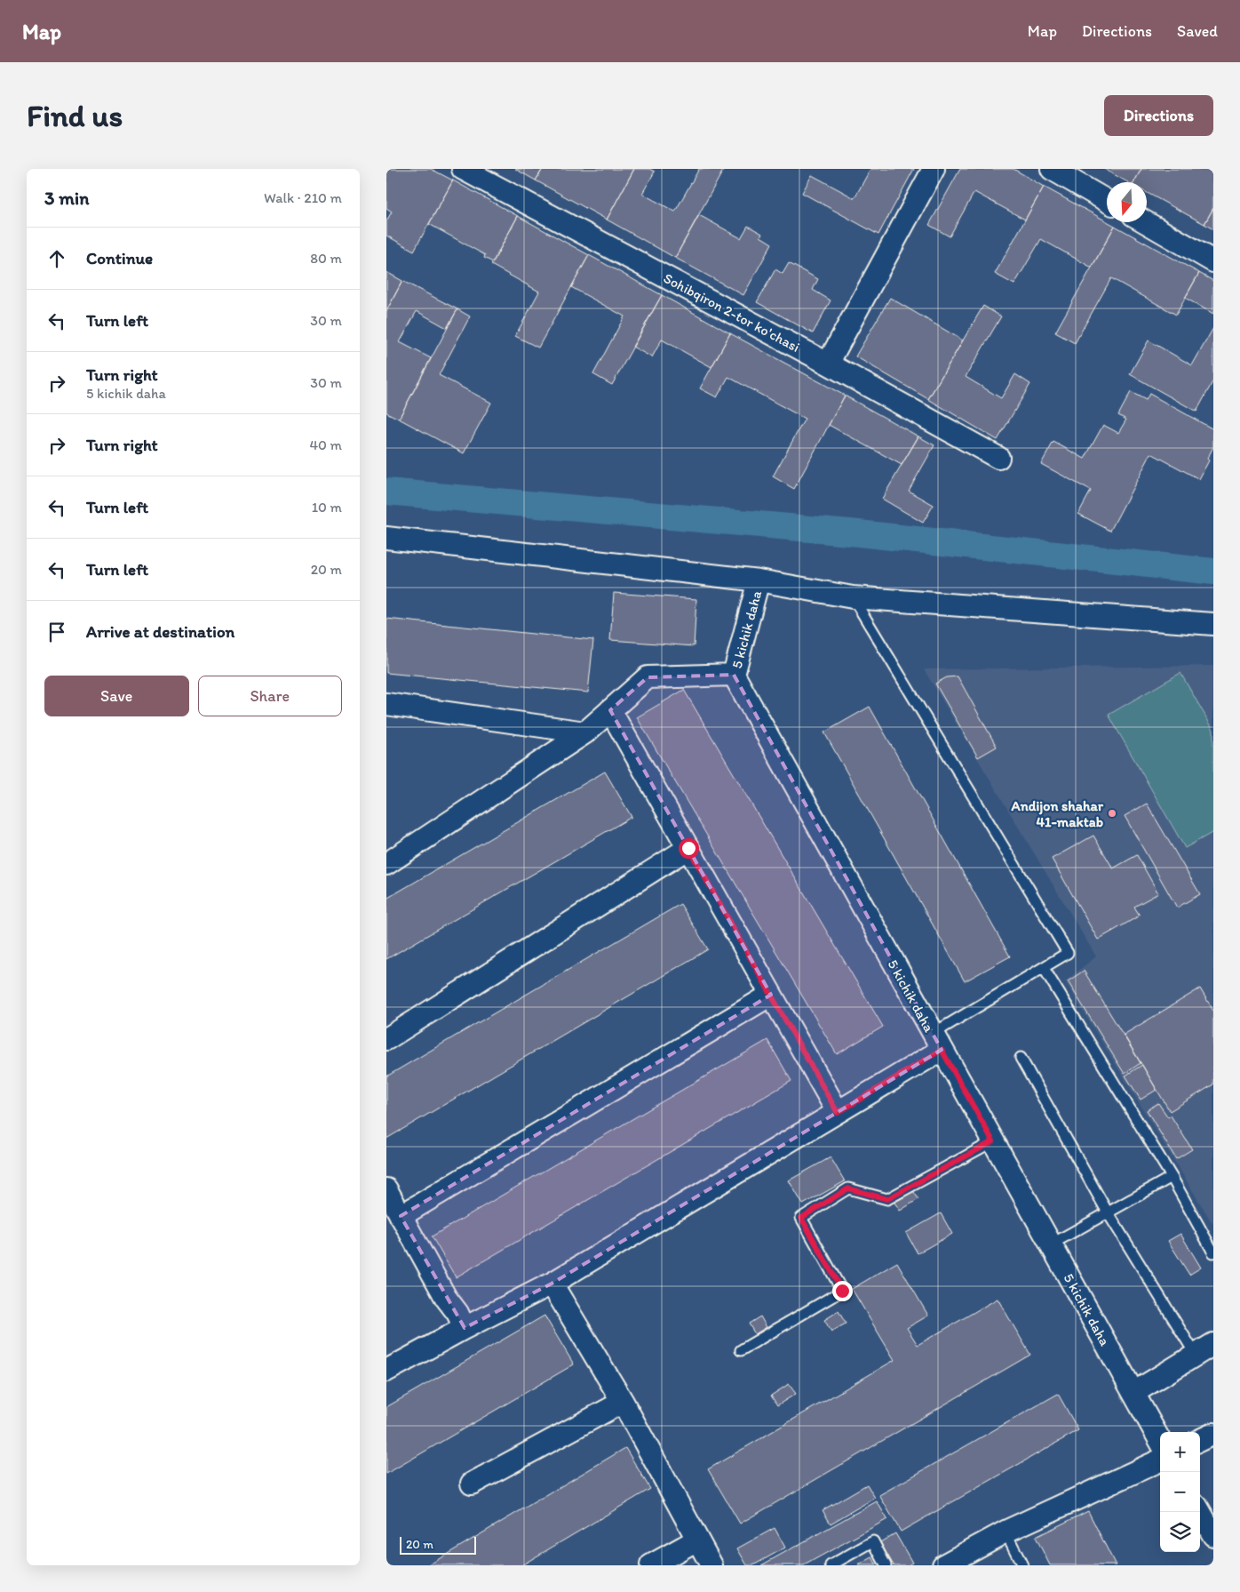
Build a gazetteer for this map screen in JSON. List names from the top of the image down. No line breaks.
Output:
{"streets":{"street":["Sohibqiron 2-tor ko'chasi","5 kichik daha"]},"places":["Andijon shahar 41-maktab"],"scale_bar":"20 m","north":"bottom","page":{"header":"Map","nav":["Map","Directions","Saved"],"buttons":["Directions",["Save","Share"]],"title":"Find us","heading":["3 min","Walk · 210 m"],"list":[["Continue","80 m"],["Turn left","30 m"],["Turn right","5 kichik daha","30 m"],["Turn right","40 m"],["Turn left","10 m"],["Turn left","20 m"],"Arrive at destination"],"map_buttons":["+","−"],"scale":"20 m"}}
